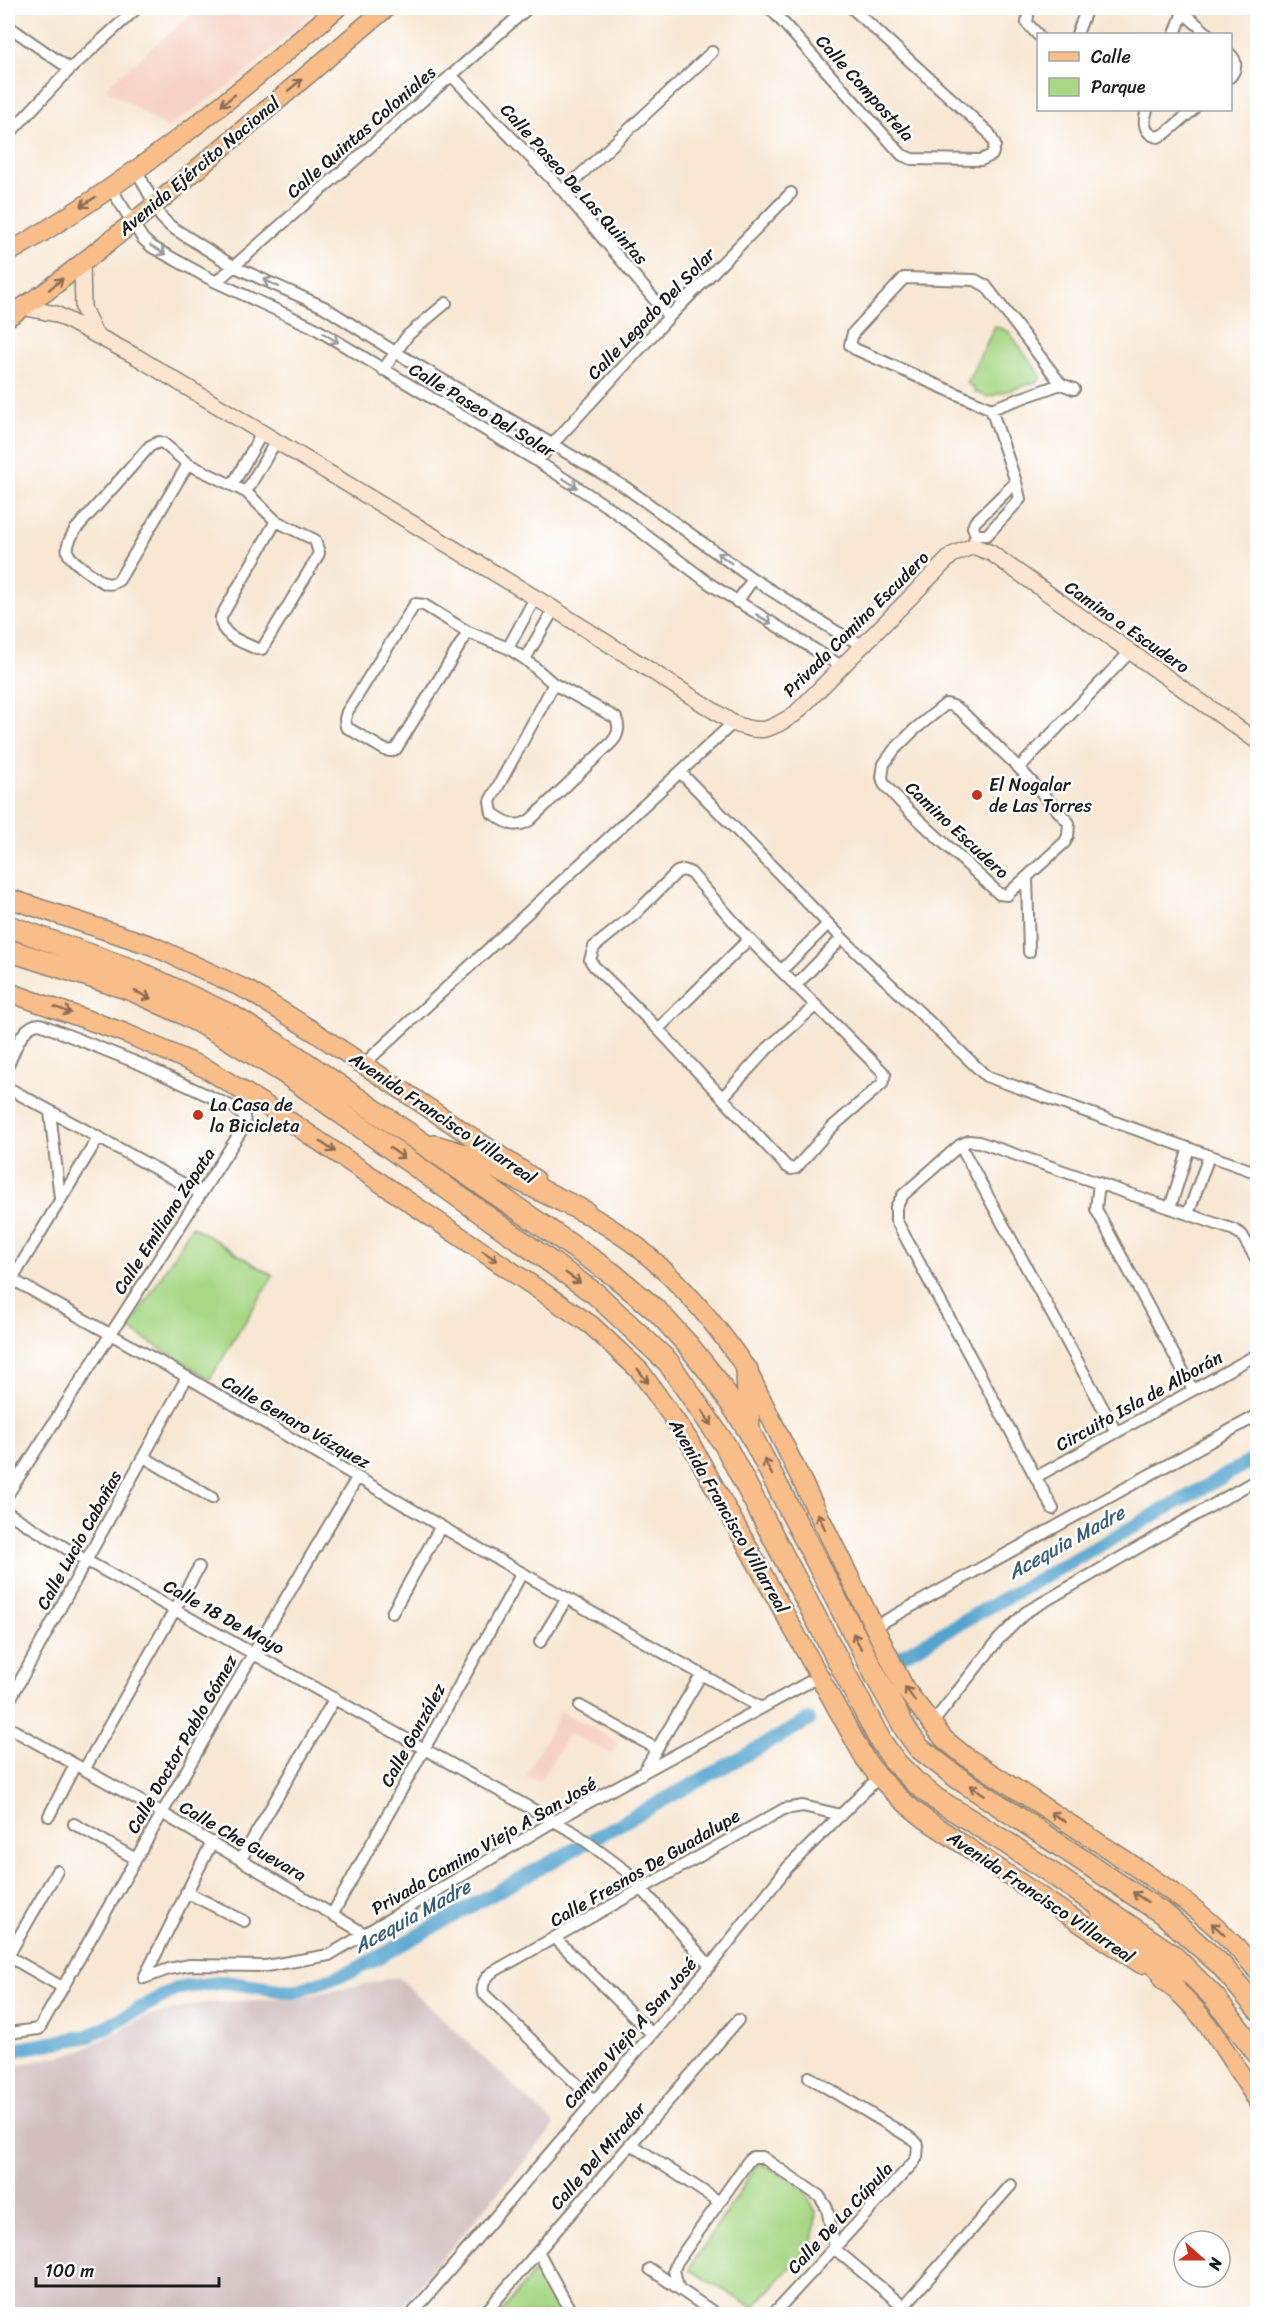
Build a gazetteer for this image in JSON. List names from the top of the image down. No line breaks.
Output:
{"streets":{"highway":["Avenida Francisco Villarreal"],"main road":["Avenida Ejército Nacional"],"street":["Calle Compostela","Calle Quintas Coloniales","Calle Paseo De Las Quintas","Calle Legado Del Solar","Calle Paseo Del Solar","Privada Camino Escudero","Camino a Escudero","Camino Escudero","Calle Emiliano Zapata","Circuito Isla de Alborán","Calle Genaro Vázquez","Calle Lucio Cabañas","Calle 18 De Mayo","Calle González","Calle Doctor Pablo Gómez","Calle Che Guevara","Privada Camino Viejo A San José","Calle Fresnos De Guadalupe","Camino Viejo A San José","Calle Del Mirador","Calle De La Cúpula"]},"crossings":[["Calle Quintas Coloniales","Calle Paseo De Las Quintas"],["Calle Quintas Coloniales","Calle Paseo Del Solar"],["Avenida Ejército Nacional","Calle Paseo Del Solar"],["Avenida Ejército Nacional","Privada Camino Escudero"],["Calle Paseo De Las Quintas","Calle Legado Del Solar"],["Calle Legado Del Solar","Calle Paseo Del Solar"],["Calle Paseo Del Solar","Privada Camino Escudero"],["Privada Camino Escudero","Camino a Escudero"],["Avenida Francisco Villarreal","Privada Camino Viejo A San José"],["Avenida Francisco Villarreal","Camino Viejo A San José"],["Calle Emiliano Zapata","Calle Genaro Vázquez"],["Calle Genaro Vázquez","Calle Lucio Cabañas"],["Calle Genaro Vázquez","Calle González"],["Calle Genaro Vázquez","Calle Doctor Pablo Gómez"],["Calle Genaro Vázquez","Privada Camino Viejo A San José"],["Calle Lucio Cabañas","Calle 18 De Mayo"],["Calle 18 De Mayo","Calle González"],["Calle 18 De Mayo","Calle Doctor Pablo Gómez"],["Calle 18 De Mayo","Privada Camino Viejo A San José"],["Calle 18 De Mayo","Calle Fresnos De Guadalupe"],["Calle 18 De Mayo","Camino Viejo A San José"],["Calle González","Calle Che Guevara"],["Calle Doctor Pablo Gómez","Calle Che Guevara"],["Calle Che Guevara","Privada Camino Viejo A San José"],["Calle Fresnos De Guadalupe","Camino Viejo A San José"]],"water":["Acequia Madre"],"places":["El Nogalar de Las Torres","La Casa de la Bicicleta"],"legend":["Calle","Parque"],"scale_bar":"100 m","north":"right"}
